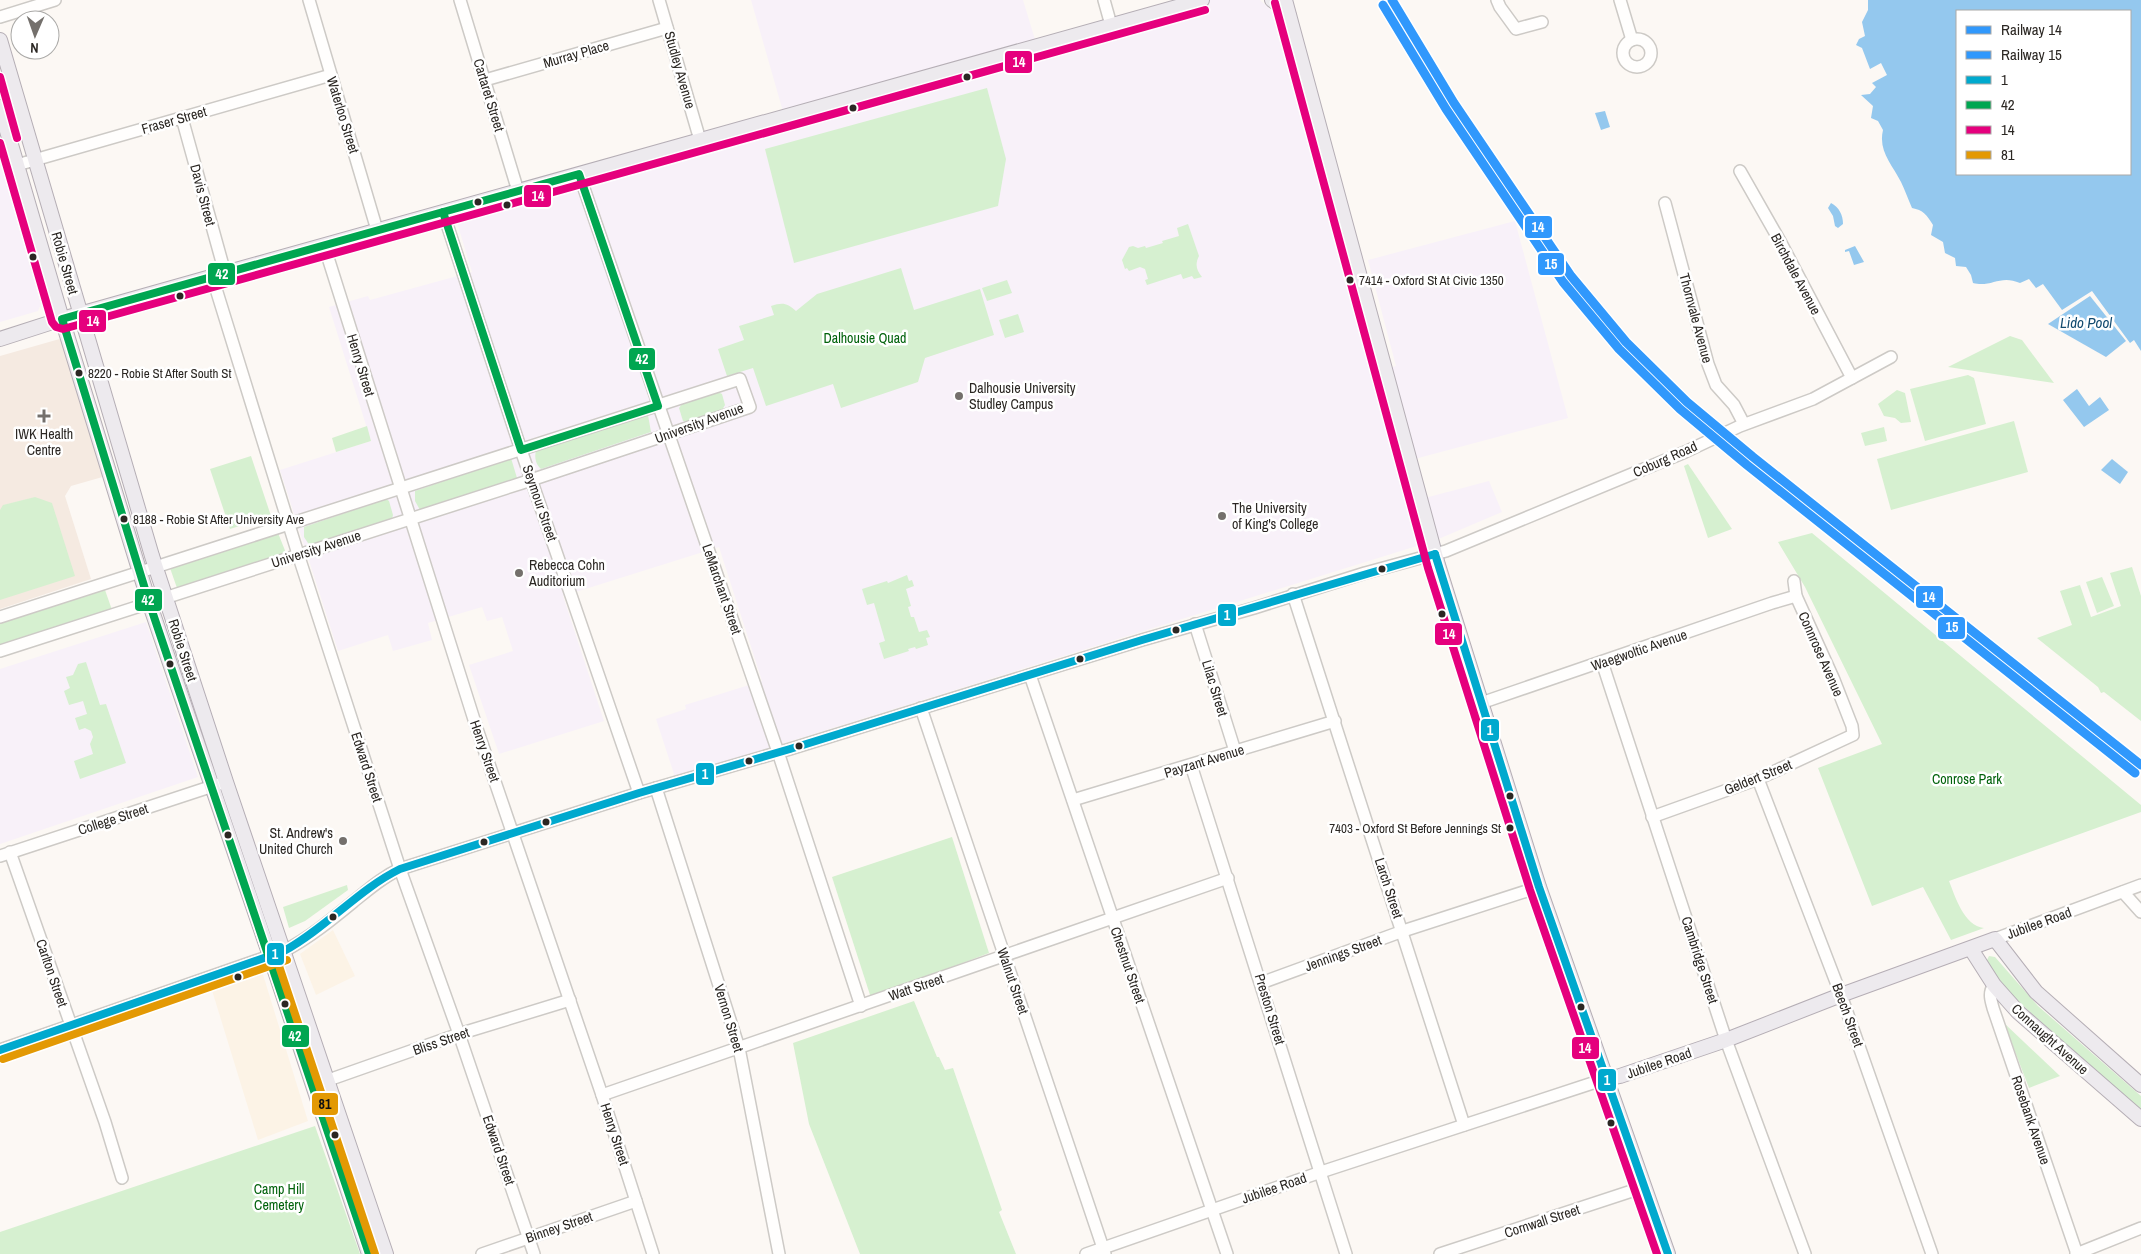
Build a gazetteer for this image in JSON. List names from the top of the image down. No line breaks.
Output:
{"streets":{"main road":["Robie Street","Jubilee Road","Connaught Avenue"],"street":["Murray Place","Studley Avenue","Cartaret Street","Waterloo Street","Fraser Street","Davis Street","Birchdale Avenue","Thornvale Avenue","Henry Street","University Avenue","Coburg Road","Seymour Street","LeMarchant Street","Waegwoltic Avenue","Connrose Avenue","Lilac Street","Payzant Avenue","Edward Street","Geldert Street","College Street","Larch Street","Jennings Street","Cambridge Street","Chestnut Street","Carlton Street","Walnut Street","Watt Street","Preston Street","Beech Street","Vernon Street","Bliss Street","Rosebank Avenue","Cornwall Street","Binney Street"]},"crossings":[["Murray Place","Studley Avenue"],["Murray Place","Cartaret Street"],["Waterloo Street","Fraser Street"],["Fraser Street","Davis Street"],["Fraser Street","Robie Street"],["Davis Street","Edward Street"],["Robie Street","University Avenue"],["Robie Street","Coburg Road"],["Robie Street","College Street"],["Robie Street","Bliss Street"],["Birchdale Avenue","Coburg Road"],["Thornvale Avenue","Coburg Road"],["Henry Street","University Avenue"],["Henry Street","Coburg Road"],["Henry Street","Watt Street"],["Henry Street","Bliss Street"],["Henry Street","Binney Street"],["University Avenue","Seymour Street"],["University Avenue","LeMarchant Street"],["University Avenue","Edward Street"],["Coburg Road","Seymour Street"],["Coburg Road","LeMarchant Street"],["Coburg Road","Lilac Street"],["Coburg Road","Edward Street"],["Coburg Road","Larch Street"],["Coburg Road","Chestnut Street"],["Coburg Road","Carlton Street"],["Coburg Road","Walnut Street"],["Coburg Road","Vernon Street"],["LeMarchant Street","Watt Street"],["Waegwoltic Avenue","Connrose Avenue"],["Waegwoltic Avenue","Cambridge Street"],["Connrose Avenue","Geldert Street"],["Lilac Street","Payzant Avenue"],["Payzant Avenue","Larch Street"],["Payzant Avenue","Chestnut Street"],["Payzant Avenue","Preston Street"],["Edward Street","Bliss Street"],["Edward Street","Binney Street"],["Geldert Street","Cambridge Street"],["Geldert Street","Beech Street"],["College Street","Carlton Street"],["Larch Street","Jubilee Road"],["Larch Street","Jennings Street"],["Jubilee Road","Cambridge Street"],["Jubilee Road","Chestnut Street"],["Jubilee Road","Walnut Street"],["Jubilee Road","Preston Street"],["Jubilee Road","Beech Street"],["Jubilee Road","Connaught Avenue"],["Jennings Street","Preston Street"],["Chestnut Street","Watt Street"],["Walnut Street","Watt Street"],["Watt Street","Preston Street"],["Watt Street","Vernon Street"],["Connaught Avenue","Rosebank Avenue"]],"water":["Lido Pool"],"parks":["Dalhousie Quad","Conrose Park","Camp Hill Cemetery"],"places":{"other":["7414 - Oxford St At Civic 1350","8220 - Robie St After South St","Dalhousie University Studley Campus","The University of King's College","8188 - Robie St After University Ave","Rebecca Cohn Auditorium","7403 - Oxford St Before Jennings St","St. Andrew's United Church"],"health":["IWK Health Centre"]},"lines":["rail line 14","transit line 14","rail line 15","transit line 42","transit line 1","transit line 81"],"legend":["Railway 14","Railway 15","1","42","14","81"],"north":"bottom"}
